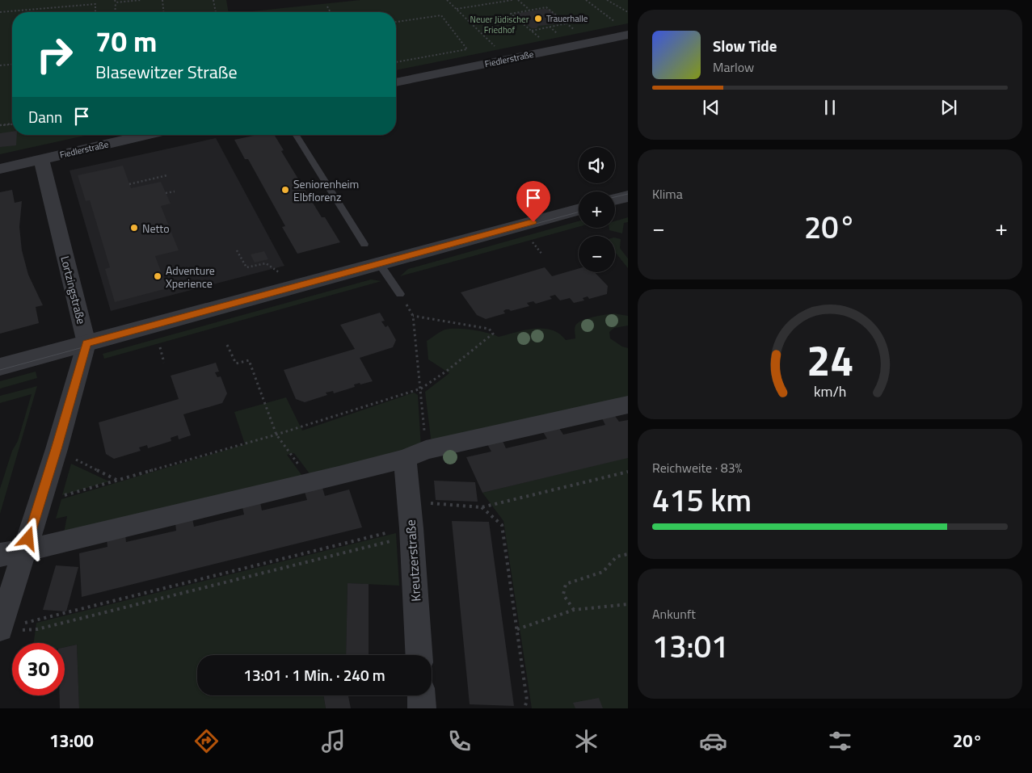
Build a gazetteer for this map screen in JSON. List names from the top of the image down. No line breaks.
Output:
{"streets":{"street":["Fiedlerstraße","Lortzingstraße","Kreutzerstraße"]},"crossings":[["Fiedlerstraße","Lortzingstraße"]],"parks":["Neuer Jüdischer Friedhof"],"places":["Trauerhalle","Seniorenheim Elbflorenz","Netto","Adventure Xperience"],"page":{"turn":["70 m","Blasewitzer Straße"],"song":["Slow Tide","Marlow"],"then":"Dann","map_buttons":["+","−"],"tile":["Klima",["Reichweite · 83%","415 km"],["Ankunft","13:01"]],"heat":["−","20°","+"],"limit":"30","trip":"13:01 · 1 Min. · 240 m","tabs":["13:00","20°"],"gauge":["24","km/h"]}}
